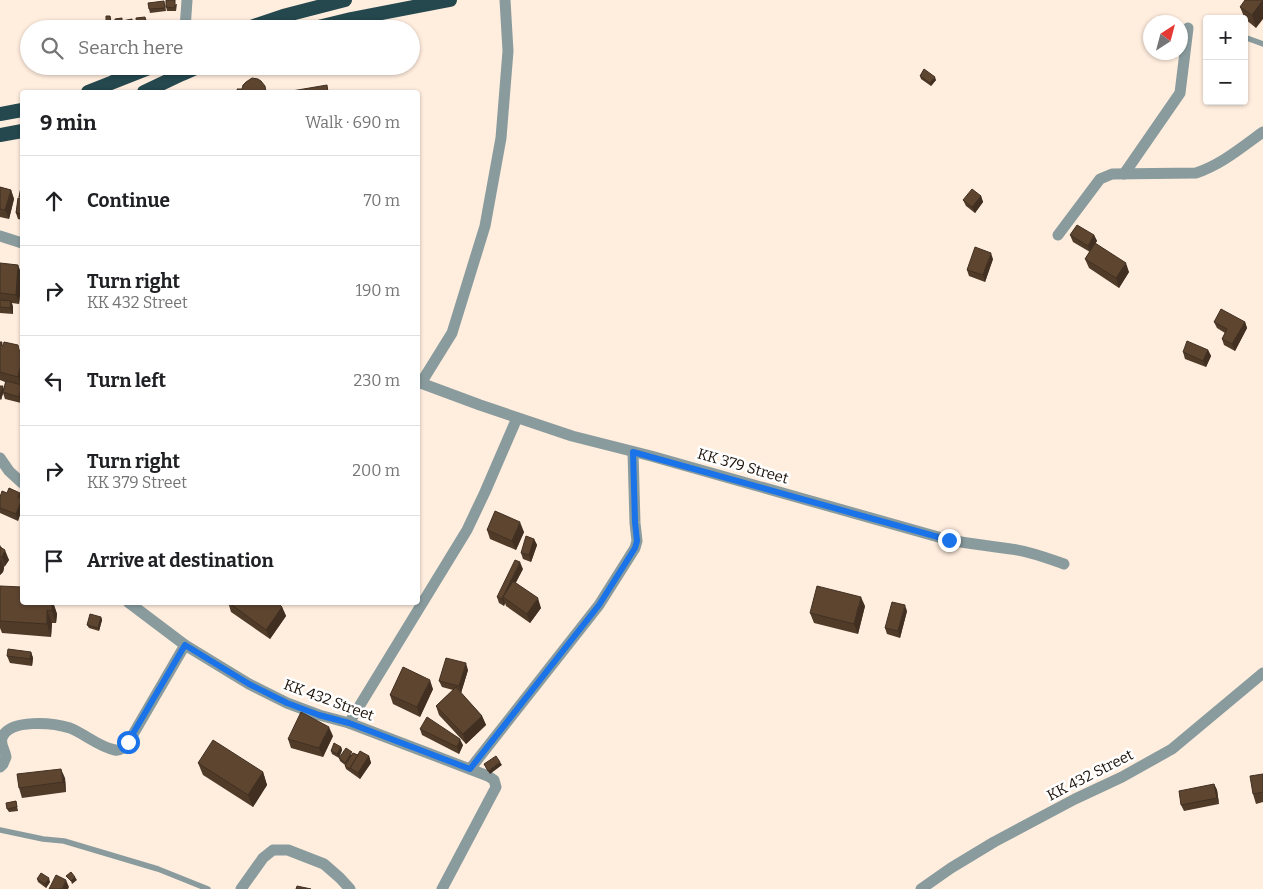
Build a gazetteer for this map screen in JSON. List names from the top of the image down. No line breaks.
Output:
{"streets":{"street":["KK 379 Street","KK 432 Street"]},"north":"top right","page":{"map_buttons":["+","−"],"search":"Search here","heading":["9 min","Walk · 690 m"],"list":[["Continue","70 m"],["Turn right","KK 432 Street","190 m"],["Turn left","230 m"],["Turn right","KK 379 Street","200 m"],"Arrive at destination"]}}
